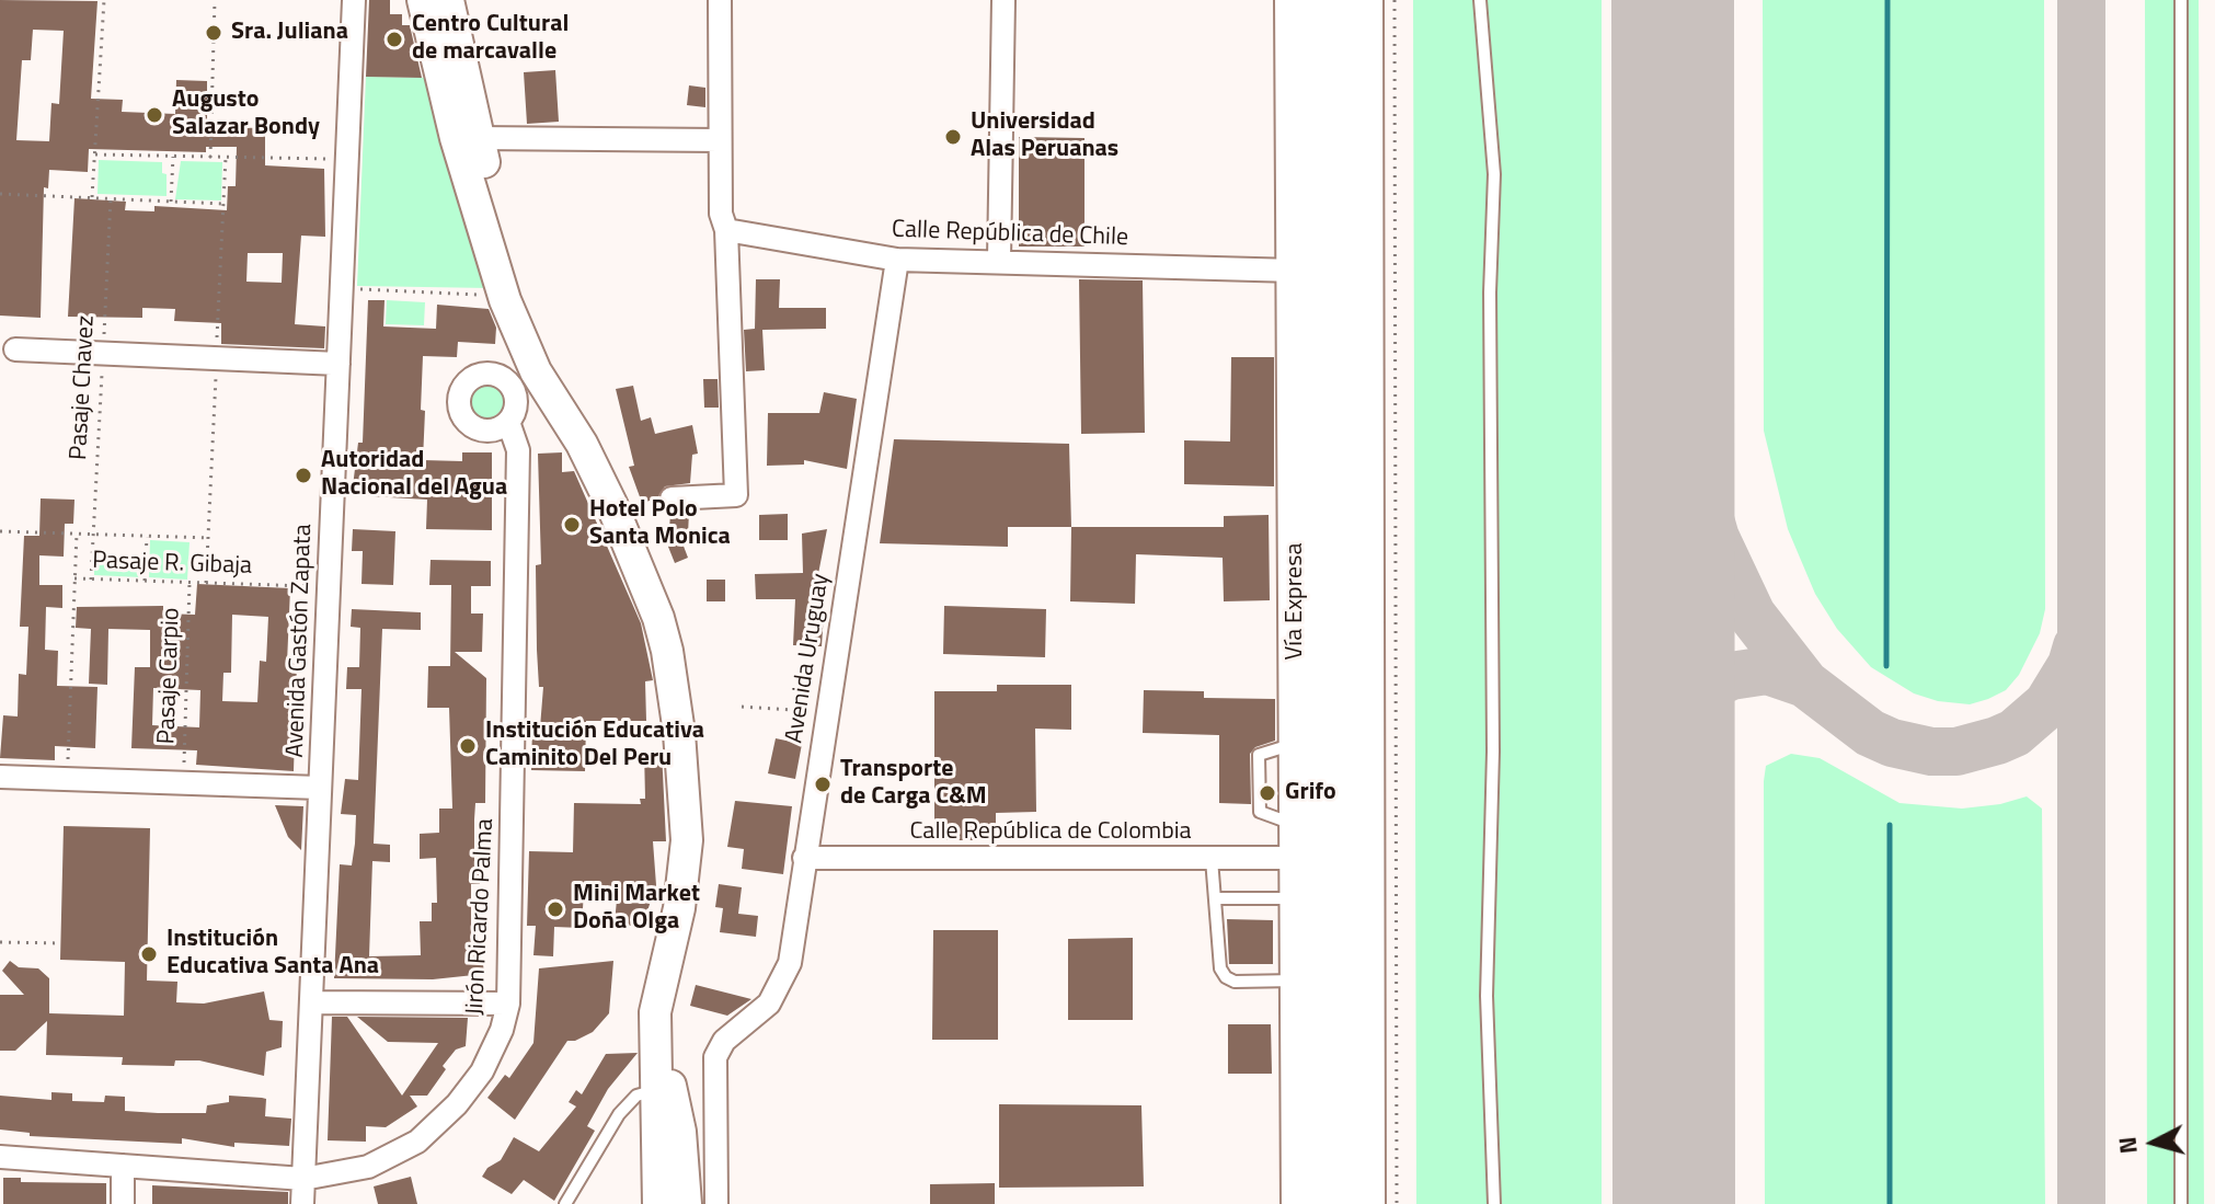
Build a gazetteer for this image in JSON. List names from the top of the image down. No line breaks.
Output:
{"streets":{"main road":["Vía Expresa"],"street":["Calle República de Chile","Avenida Gastón Zapata","Avenida Uruguay","Calle República de Colombia","Jirón Ricardo Palma"],"path":["Pasaje Chavez","Pasaje R. Gibaja","Pasaje Carpio"]},"crossings":[["Calle República de Chile","Vía Expresa"],["Calle República de Chile","Avenida Uruguay"],["Pasaje Chavez","Pasaje R. Gibaja"],["Pasaje R. Gibaja","Pasaje Carpio"],["Vía Expresa","Calle República de Colombia"],["Avenida Gastón Zapata","Jirón Ricardo Palma"],["Avenida Uruguay","Calle República de Colombia"]],"places":["Sra. Juliana","Centro Cultural de marcavalle","Augusto Salazar Bondy","Universidad Alas Peruanas","Autoridad Nacional del Agua","Hotel Polo Santa Monica","Institución Educativa Caminito Del Peru","Transporte de Carga C&M","Grifo","Mini Market Doña Olga","Institución Educativa Santa Ana"],"north":"left"}
